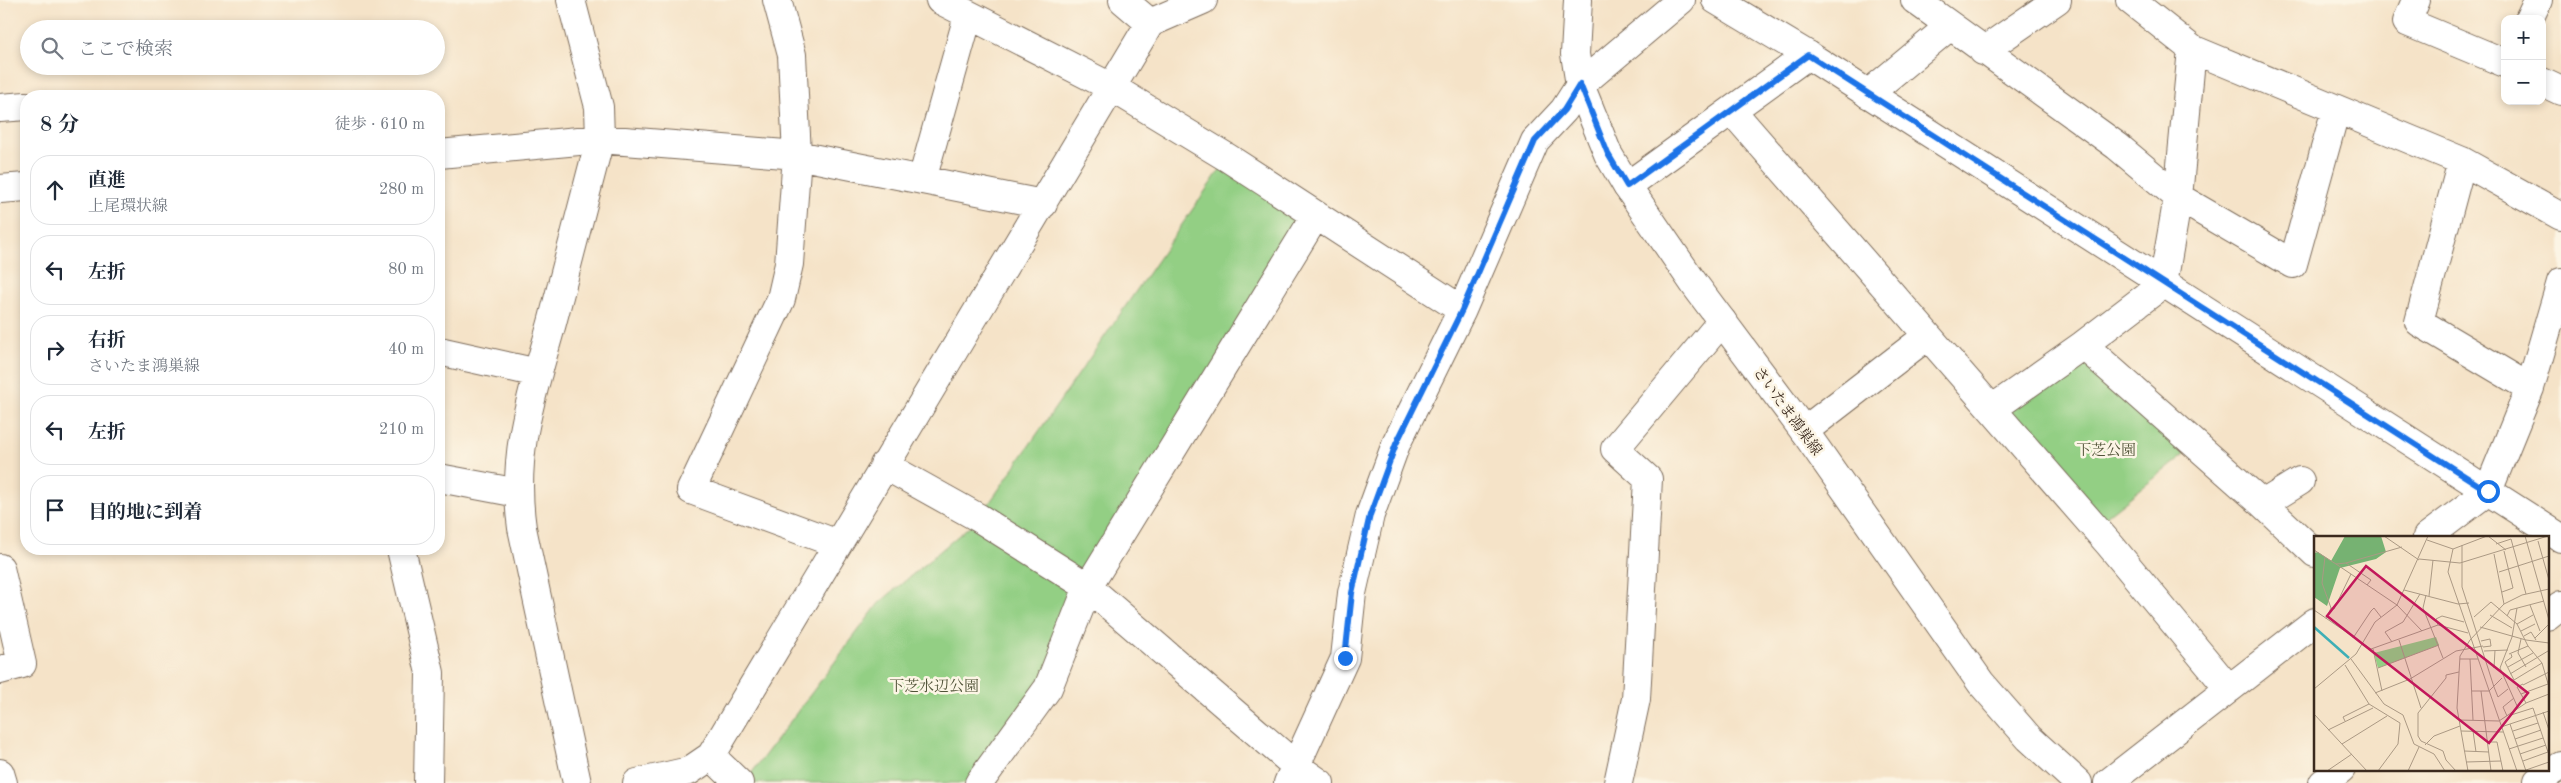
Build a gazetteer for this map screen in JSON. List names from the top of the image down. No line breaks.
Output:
{"streets":{"street":["さいたま鴻巣線"]},"parks":["下芝公園","下芝水辺公園"],"page":{"map_buttons":["+","−"],"search":"ここで検索","heading":["8 分","徒歩 · 610 m"],"list":[["直進","上尾環状線","280 m"],["左折","80 m"],["右折","さいたま鴻巣線","40 m"],["左折","210 m"],"目的地に到着"]}}
